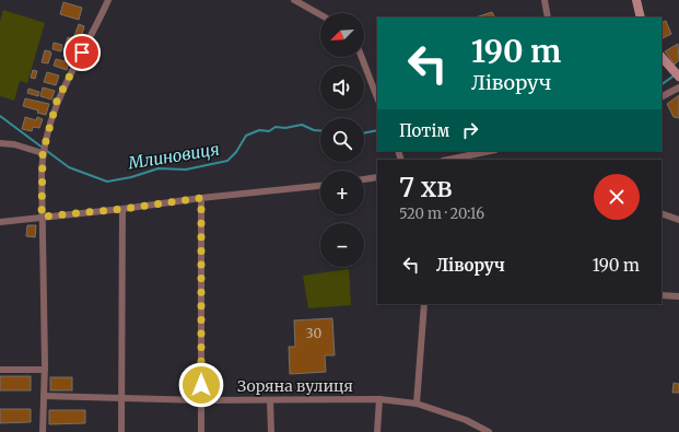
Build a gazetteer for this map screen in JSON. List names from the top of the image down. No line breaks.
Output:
{"streets":{"street":["Зоряна вулиця"]},"water":["Млиновиця"],"house_numbers":["30"],"north":"bottom left","page":{"map_buttons":["+","−"],"turn":["190 m","Ліворуч"],"then":"Потім","heading":["7 хв","520 m · 20:16"],"list":[{"name":"Ліворуч","value":"190 m"}]}}
